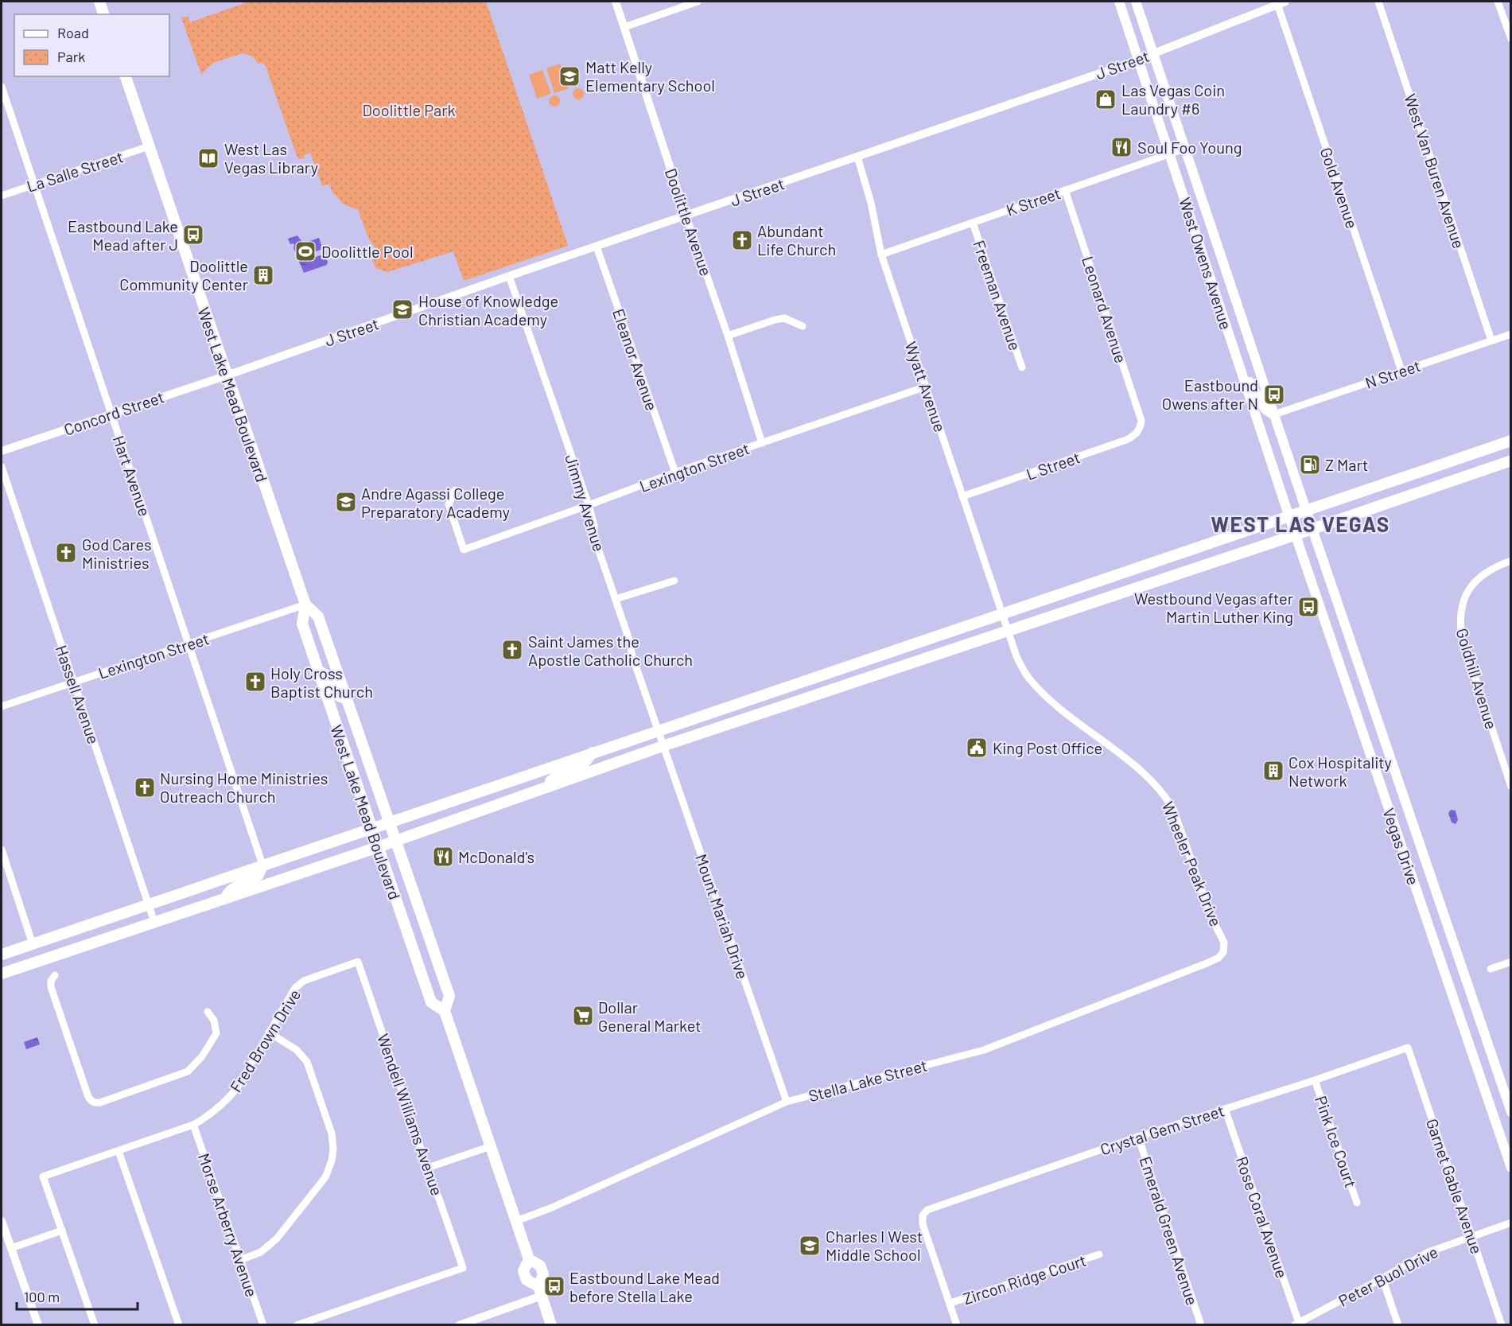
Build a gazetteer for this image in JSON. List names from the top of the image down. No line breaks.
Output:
{"streets":{"main road":["West Owens Avenue","West Lake Mead Boulevard","Vegas Drive"],"street":["J Street","La Salle Street","West Van Buren Avenue","Gold Avenue","K Street","Doolittle Avenue","Freeman Avenue","Leonard Avenue","Eleanor Avenue","N Street","Wyatt Avenue","Concord Street","L Street","Lexington Street","Hart Avenue","Jimmy Avenue","Goldhill Avenue","Hassell Avenue","Wheeler Peak Drive","Mount Mariah Drive","Fred Brown Drive","Stella Lake Street","Wendell Williams Avenue","Crystal Gem Street","Pink Ice Court","Garnet Gable Avenue","Rose Coral Avenue","Morse Arberry Avenue","Emerald Green Avenue","Peter Buol Drive","Zircon Ridge Court"]},"crossings":[["J Street","Gold Avenue"],["J Street","Doolittle Avenue"],["J Street","West Owens Avenue"],["J Street","Eleanor Avenue"],["J Street","Wyatt Avenue"],["J Street","West Lake Mead Boulevard"],["J Street","Concord Street"],["J Street","Jimmy Avenue"],["La Salle Street","West Lake Mead Boulevard"],["La Salle Street","Hart Avenue"],["West Van Buren Avenue","N Street"],["Gold Avenue","N Street"],["K Street","West Owens Avenue"],["K Street","Freeman Avenue"],["K Street","Leonard Avenue"],["K Street","Wyatt Avenue"],["Doolittle Avenue","Lexington Street"],["West Owens Avenue","N Street"],["West Owens Avenue","Vegas Drive"],["Leonard Avenue","L Street"],["Eleanor Avenue","Lexington Street"],["Wyatt Avenue","L Street"],["Wyatt Avenue","Lexington Street"],["Wyatt Avenue","Wheeler Peak Drive"],["West Lake Mead Boulevard","Concord Street"],["West Lake Mead Boulevard","Lexington Street"],["West Lake Mead Boulevard","Stella Lake Street"],["Concord Street","Hart Avenue"],["Lexington Street","Hart Avenue"],["Lexington Street","Jimmy Avenue"],["Lexington Street","Hassell Avenue"],["Jimmy Avenue","Mount Mariah Drive"],["Wheeler Peak Drive","Stella Lake Street"],["Mount Mariah Drive","Stella Lake Street"],["Fred Brown Drive","Wendell Williams Avenue"],["Fred Brown Drive","Morse Arberry Avenue"],["Crystal Gem Street","Pink Ice Court"],["Crystal Gem Street","Garnet Gable Avenue"],["Crystal Gem Street","Rose Coral Avenue"],["Crystal Gem Street","Emerald Green Avenue"],["Crystal Gem Street","Zircon Ridge Court"],["Garnet Gable Avenue","Peter Buol Drive"],["Rose Coral Avenue","Peter Buol Drive"]],"districts":["WEST LAS VEGAS"],"parks":["Doolittle Park"],"places":{"school or university":["Matt Kelly Elementary School","House of Knowledge Christian Academy","Andre Agassi College Preparatory Academy","Charles I West Middle School"],"shop":["Las Vegas Coin Laundry #6"],"restaurant":["Soul Foo Young","McDonald's"],"library":["West Las Vegas Library"],"bus stop":["Eastbound Lake Mead after J","Eastbound Owens after N","Westbound Vegas after Martin Luther King","Eastbound Lake Mead before Stella Lake"],"church":["Abundant Life Church","God Cares Ministries","Saint James the Apostle Catholic Church","Holy Cross Baptist Church","Nursing Home Ministries Outreach Church"],"sports":["Doolittle Pool"],"building":["Doolittle Community Center","Cox Hospitality Network"],"fuel station":["Z Mart"],"public building":["King Post Office"],"supermarket":["Dollar General Market"]},"legend":["Road","Park"],"scale_bar":"100 m"}
